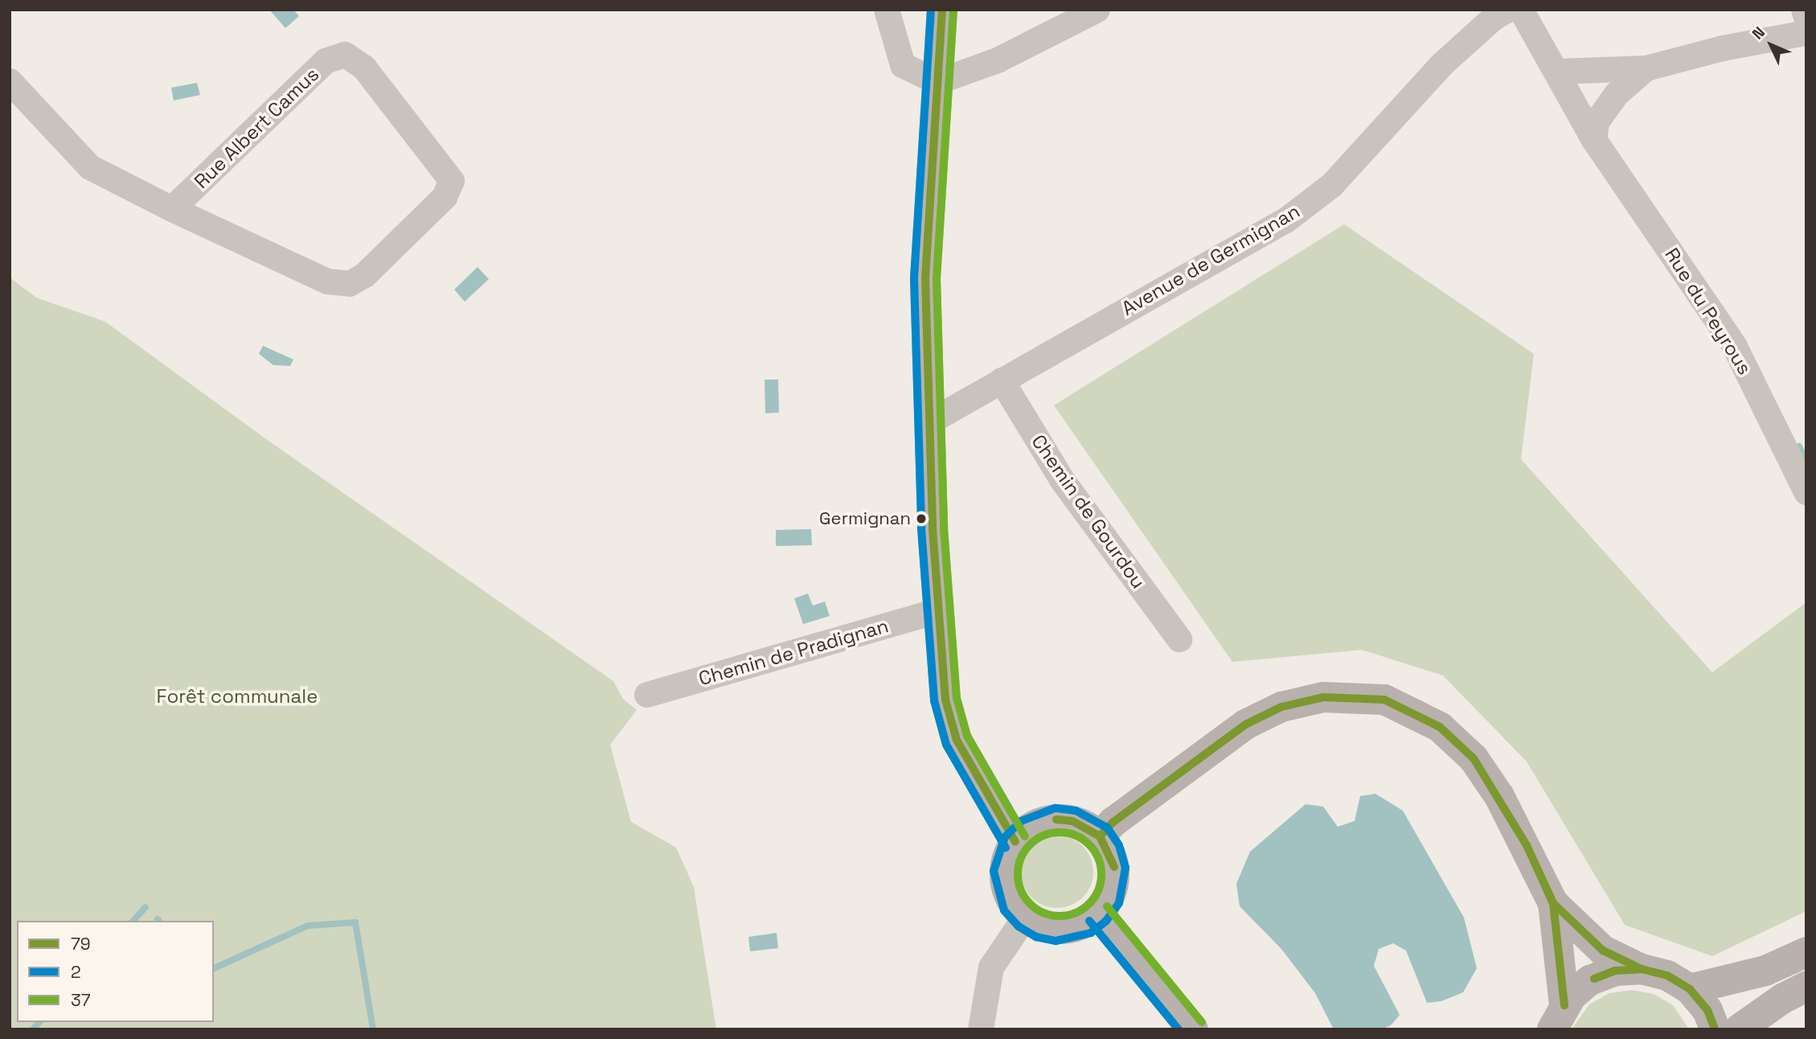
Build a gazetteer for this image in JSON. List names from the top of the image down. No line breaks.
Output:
{"streets":{"street":["Rue Albert Camus","Avenue de Germignan","Rue du Peyrous","Chemin de Gourdou","Chemin de Pradignan"]},"crossings":[["Avenue de Germignan","Chemin de Gourdou"]],"parks":["Forêt communale"],"places":["Germignan"],"lines":["transit line 79","transit line 2","transit line 37"],"legend":["79","2","37"],"north":"top left"}
